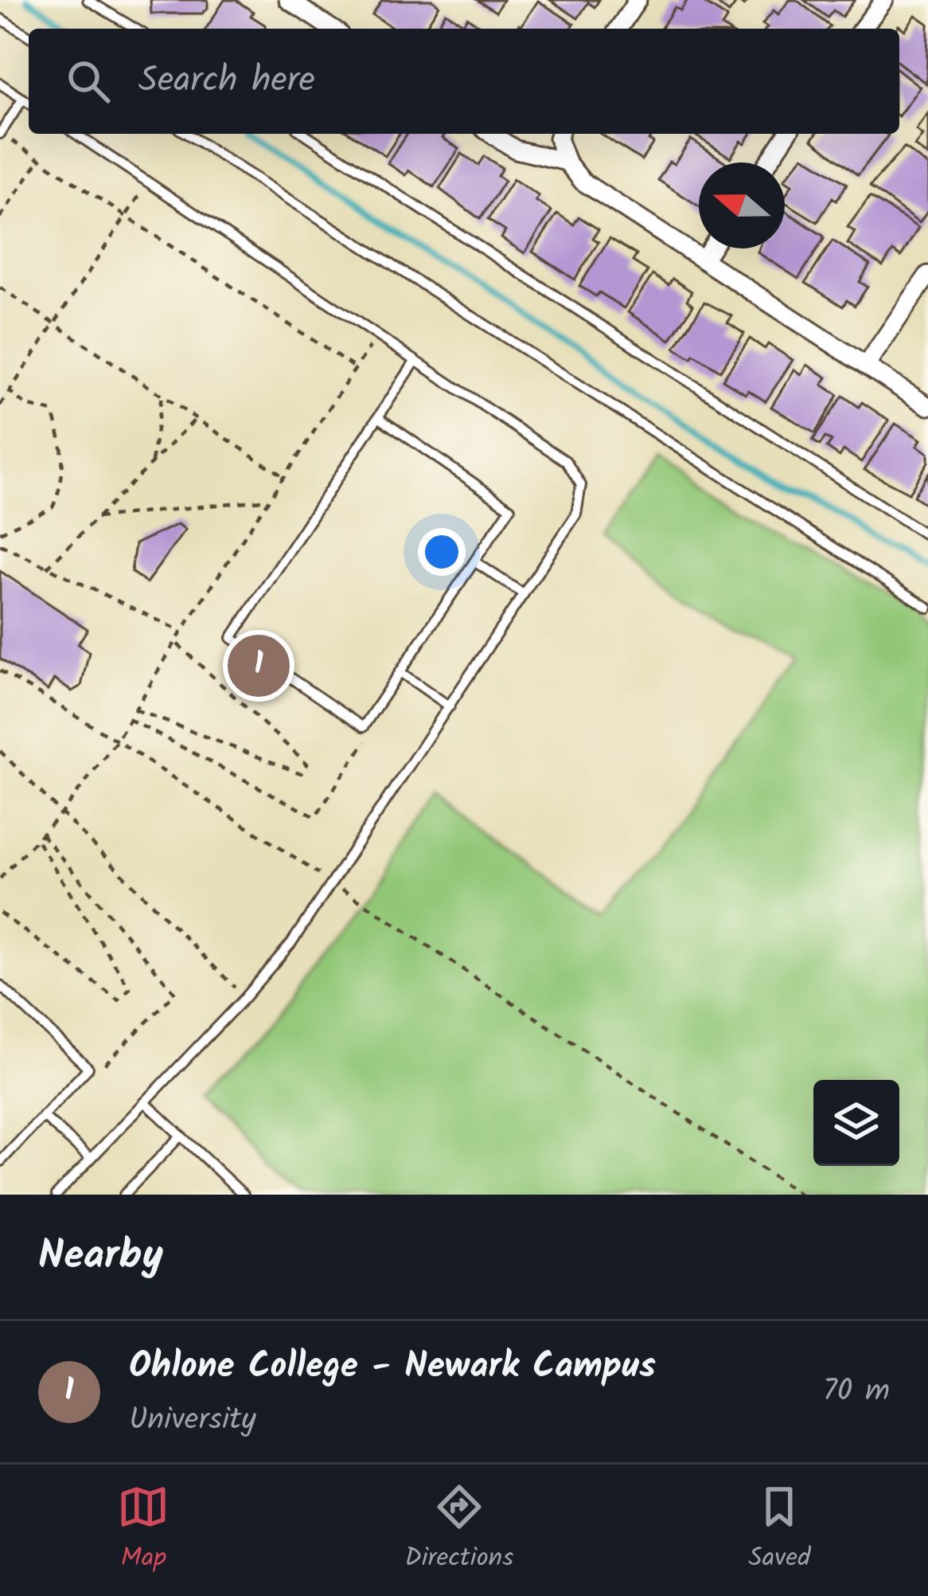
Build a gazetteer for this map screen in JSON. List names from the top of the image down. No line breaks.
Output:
{"north":"left","page":{"search":"Search here","pins":"1","heading":"Nearby","list":[{"mark":"1","name":"Ohlone College - Newark Campus","note":"University","value":"70 m"}],"nav":["Map","Directions","Saved"]}}
